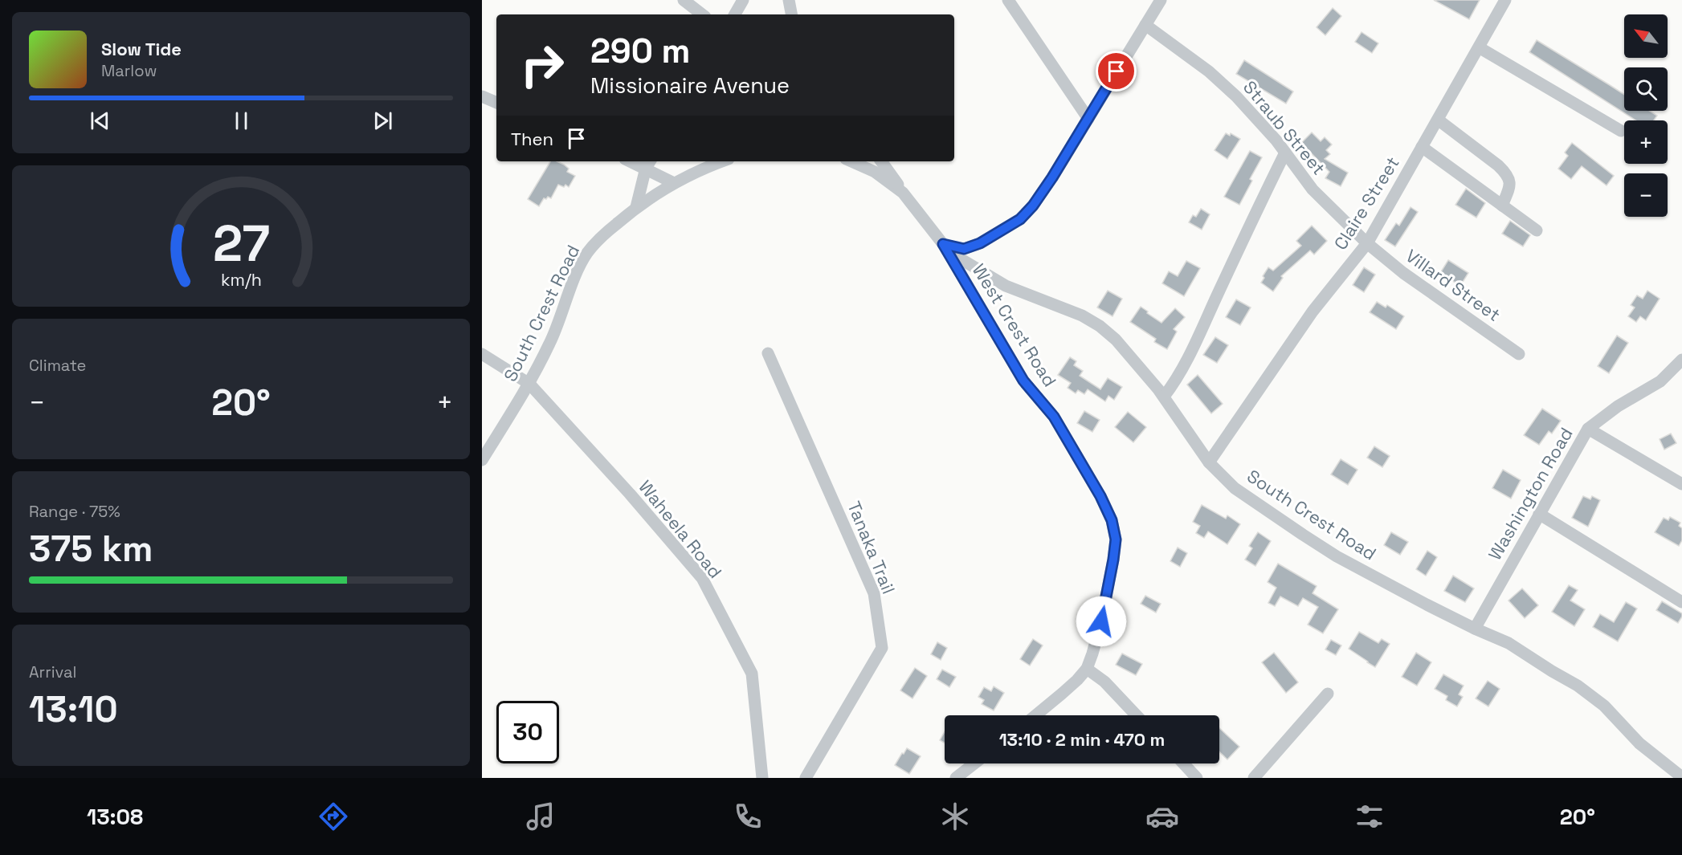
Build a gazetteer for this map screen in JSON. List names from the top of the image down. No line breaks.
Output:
{"streets":{"street":["Straub Street","Claire Street","Villard Street","South Crest Road","West Crest Road","Washington Road","Waheela Road","Tanaka Trail"]},"crossings":[["Straub Street","Claire Street"],["Straub Street","Villard Street"],["Claire Street","Villard Street"],["Claire Street","South Crest Road"],["South Crest Road","West Crest Road"],["South Crest Road","Washington Road"],["South Crest Road","Waheela Road"]],"north":"top left","page":{"map_buttons":["+","−"],"turn":["290 m","Missionaire Avenue"],"song":["Slow Tide","Marlow"],"then":"Then","tile":["Climate",["Range · 75%","375 km"],["Arrival","13:10"]],"heat":["−","20°","+"],"limit":"30","trip":"13:10 · 2 min · 470 m","tabs":["13:08","20°"],"gauge":["27","km/h"]}}
